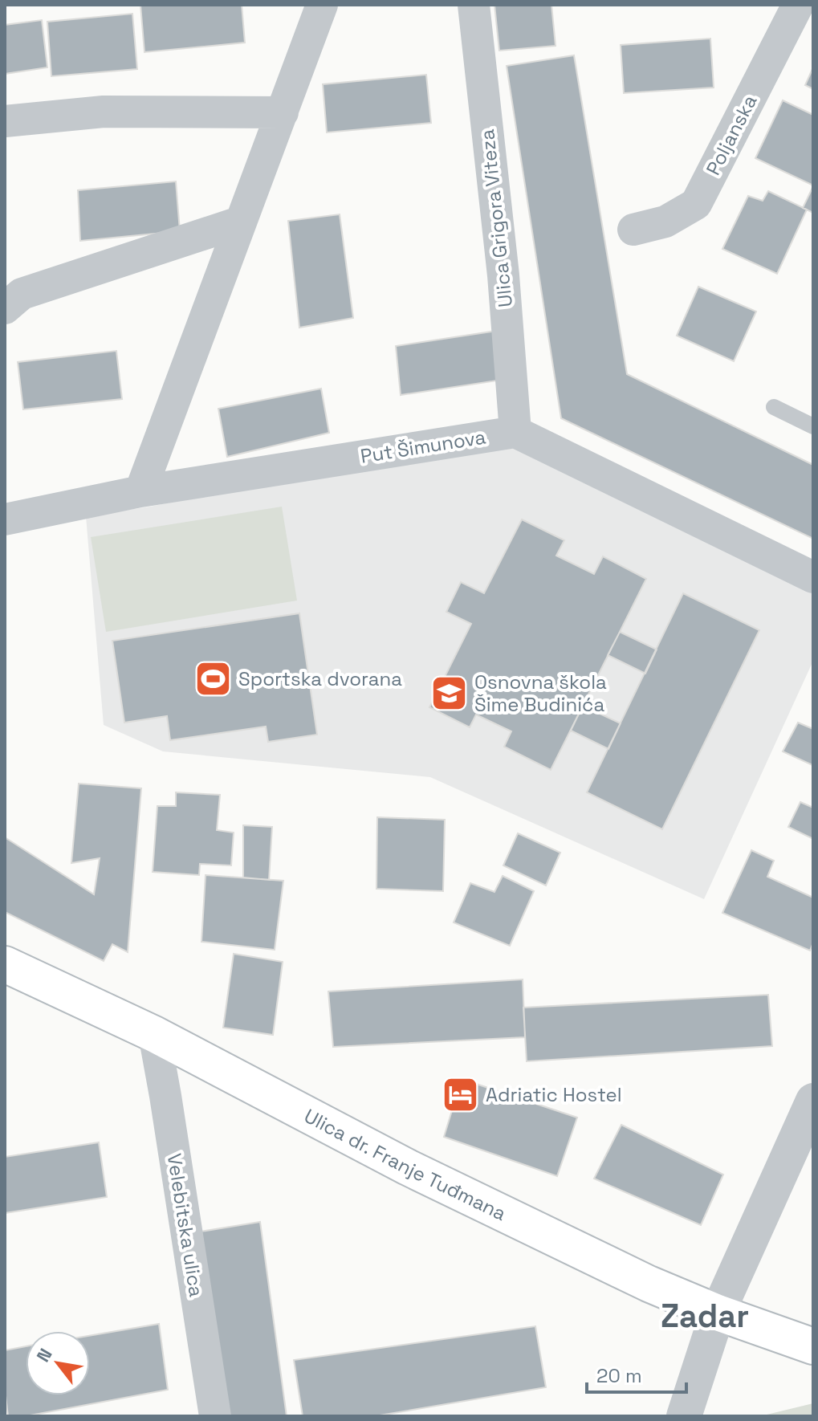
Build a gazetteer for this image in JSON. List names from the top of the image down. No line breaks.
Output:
{"streets":{"main road":["Ulica dr. Franje Tuđmana"],"street":["Poljanska","Ulica Grigora Viteza","Put Šimunova","Velebitska ulica"]},"crossings":[["Ulica Grigora Viteza","Put Šimunova"],["Ulica dr. Franje Tuđmana","Velebitska ulica"]],"districts":["Zadar"],"places":{"sports":["Sportska dvorana"],"school or university":["Osnovna škola Šime Budinića"],"hotel":["Adriatic Hostel"]},"scale_bar":"20 m","north":"top left"}
